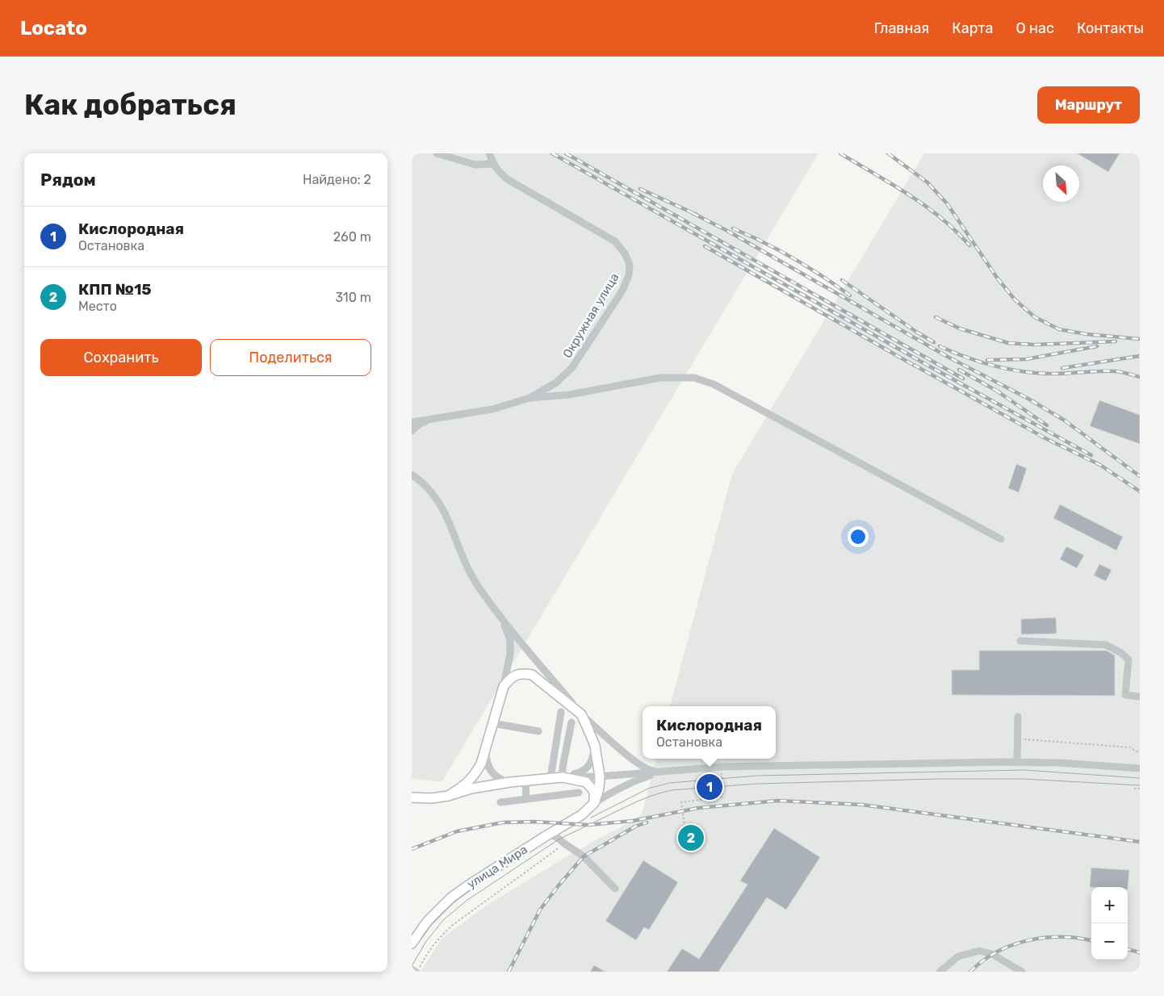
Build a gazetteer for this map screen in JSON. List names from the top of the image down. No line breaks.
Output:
{"streets":{"main road":["улица Мира"],"street":["Окружная улица"]},"north":"bottom right","page":{"header":"Locato","nav":["Главная","Карта","О нас","Контакты"],"buttons":["Маршрут",["Сохранить","Поделиться"]],"title":"Как добраться","heading":["Рядом","Найдено: 2"],"list":[{"mark":"1","name":"Кислородная","note":"Остановка","value":"260 m"},{"mark":"2","name":"КПП №15","note":"Место","value":"310 m"}],"popup":["Кислородная","Остановка"],"pins":["1","2"],"map_buttons":["+","−"]}}
